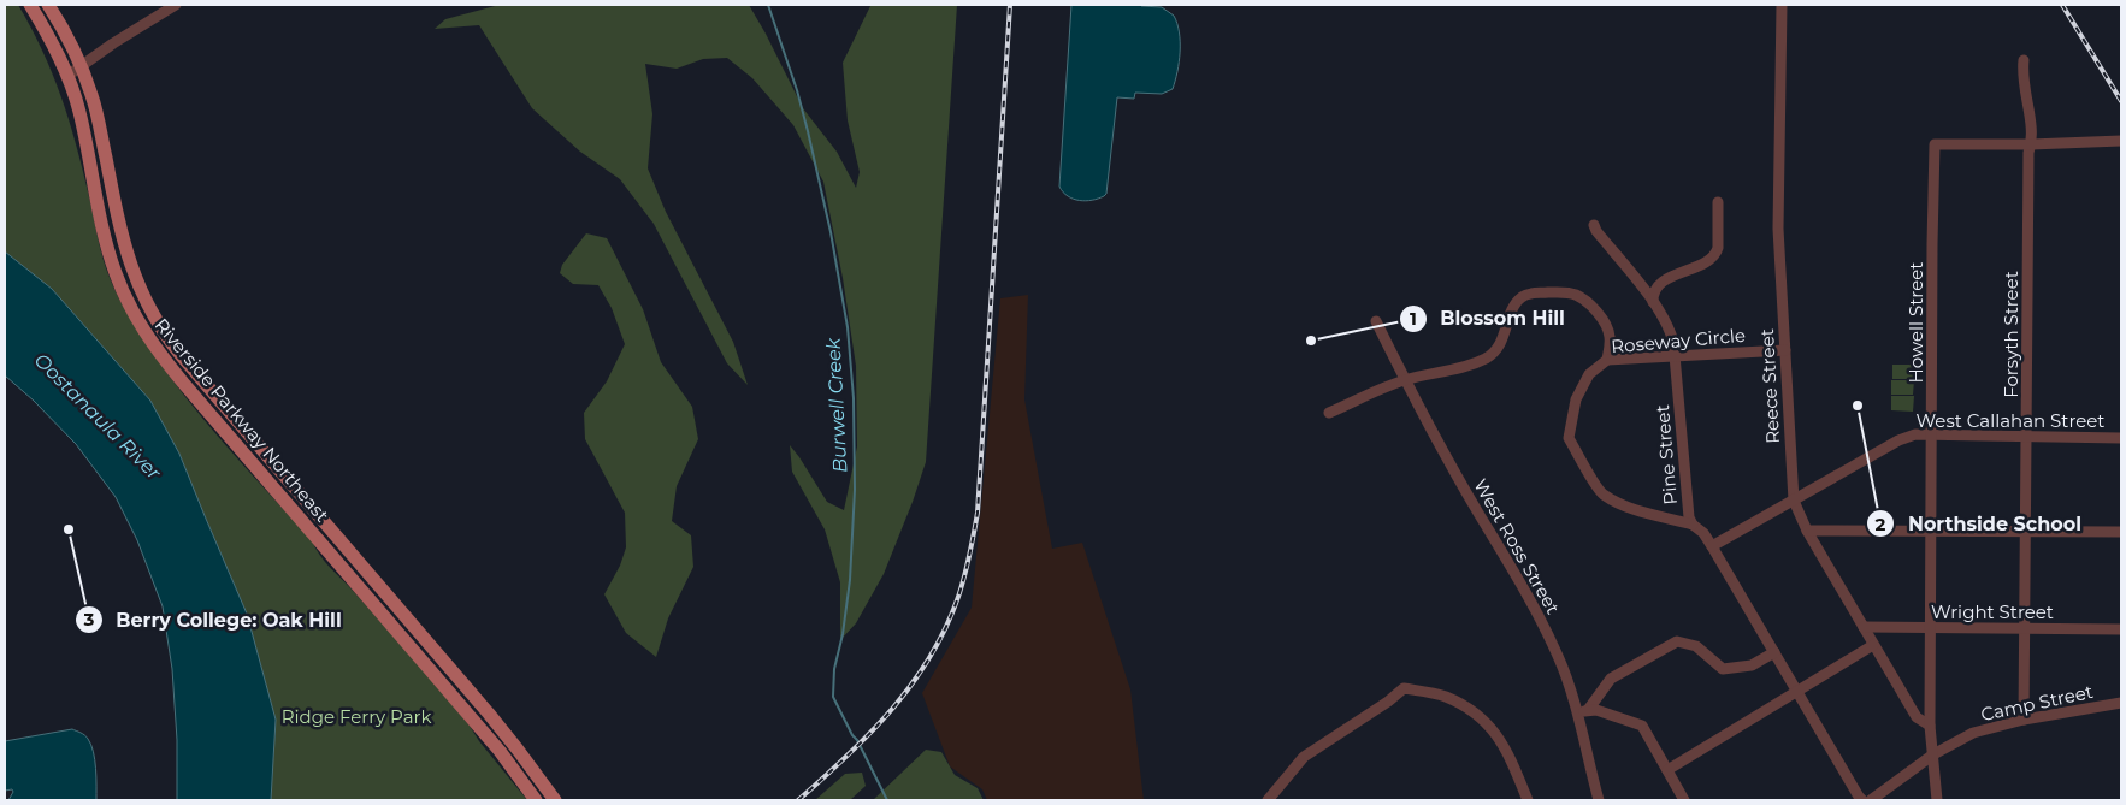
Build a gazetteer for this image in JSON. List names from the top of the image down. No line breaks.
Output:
{"streets":{"main road":["Riverside Parkway Northeast"],"street":["Howell Street","Forsyth Street","Roseway Circle","Reece Street","West Callahan Street","Pine Street","West Ross Street","Wright Street","Camp Street"]},"crossings":[["Howell Street","Forsyth Street"],["Howell Street","Reece Street"],["Howell Street","West Callahan Street"],["Howell Street","Wright Street"],["Howell Street","Camp Street"],["Forsyth Street","West Callahan Street"],["Forsyth Street","Wright Street"],["Forsyth Street","Camp Street"],["Roseway Circle","Reece Street"],["Roseway Circle","Pine Street"],["Reece Street","West Callahan Street"],["Reece Street","Wright Street"],["West Callahan Street","Pine Street"]],"water":["Burwell Creek","Oostanaula River"],"parks":["Ridge Ferry Park"],"places":["Blossom Hill","Northside School","Berry College: Oak Hill"]}
